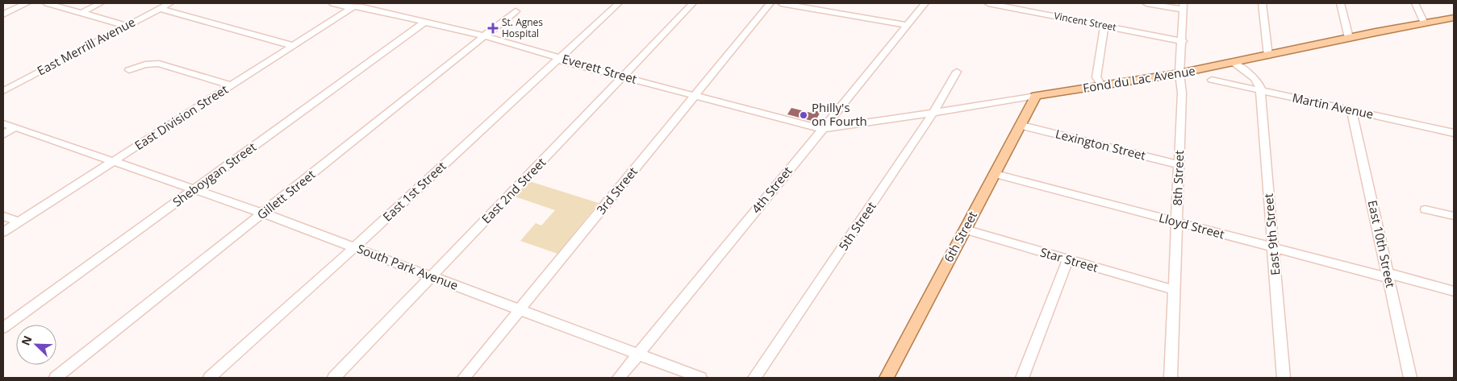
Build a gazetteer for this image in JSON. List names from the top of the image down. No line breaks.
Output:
{"streets":{"main road":["Fond du Lac Avenue","6th Street"],"street":["Vincent Street","East Merrill Avenue","Everett Street","Martin Avenue","East Division Street","Lexington Street","Sheboygan Street","8th Street","4th Street","East 2nd Street","3rd Street","East 1st Street","Gillett Street","5th Street","Lloyd Street","East 9th Street","East 10th Street","Star Street","South Park Avenue"]},"crossings":[["Vincent Street","8th Street"],["Everett Street","Fond du Lac Avenue"],["Everett Street","East Division Street"],["Everett Street","Sheboygan Street"],["Everett Street","4th Street"],["Everett Street","East 2nd Street"],["Everett Street","3rd Street"],["Everett Street","East 1st Street"],["Everett Street","Gillett Street"],["Fond du Lac Avenue","8th Street"],["Fond du Lac Avenue","4th Street"],["Fond du Lac Avenue","5th Street"],["Fond du Lac Avenue","6th Street"],["Martin Avenue","East 9th Street"],["Martin Avenue","East 10th Street"],["East Division Street","South Park Avenue"],["Lexington Street","8th Street"],["Lexington Street","6th Street"],["Sheboygan Street","South Park Avenue"],["8th Street","Lloyd Street"],["8th Street","Star Street"],["4th Street","South Park Avenue"],["East 2nd Street","South Park Avenue"],["3rd Street","South Park Avenue"],["East 1st Street","South Park Avenue"],["Gillett Street","South Park Avenue"],["Lloyd Street","East 9th Street"],["Lloyd Street","6th Street"],["Lloyd Street","East 10th Street"],["6th Street","Star Street"]],"places":{"health":["St. Agnes Hospital"],"other":["Philly's on Fourth"]},"north":"top left"}
